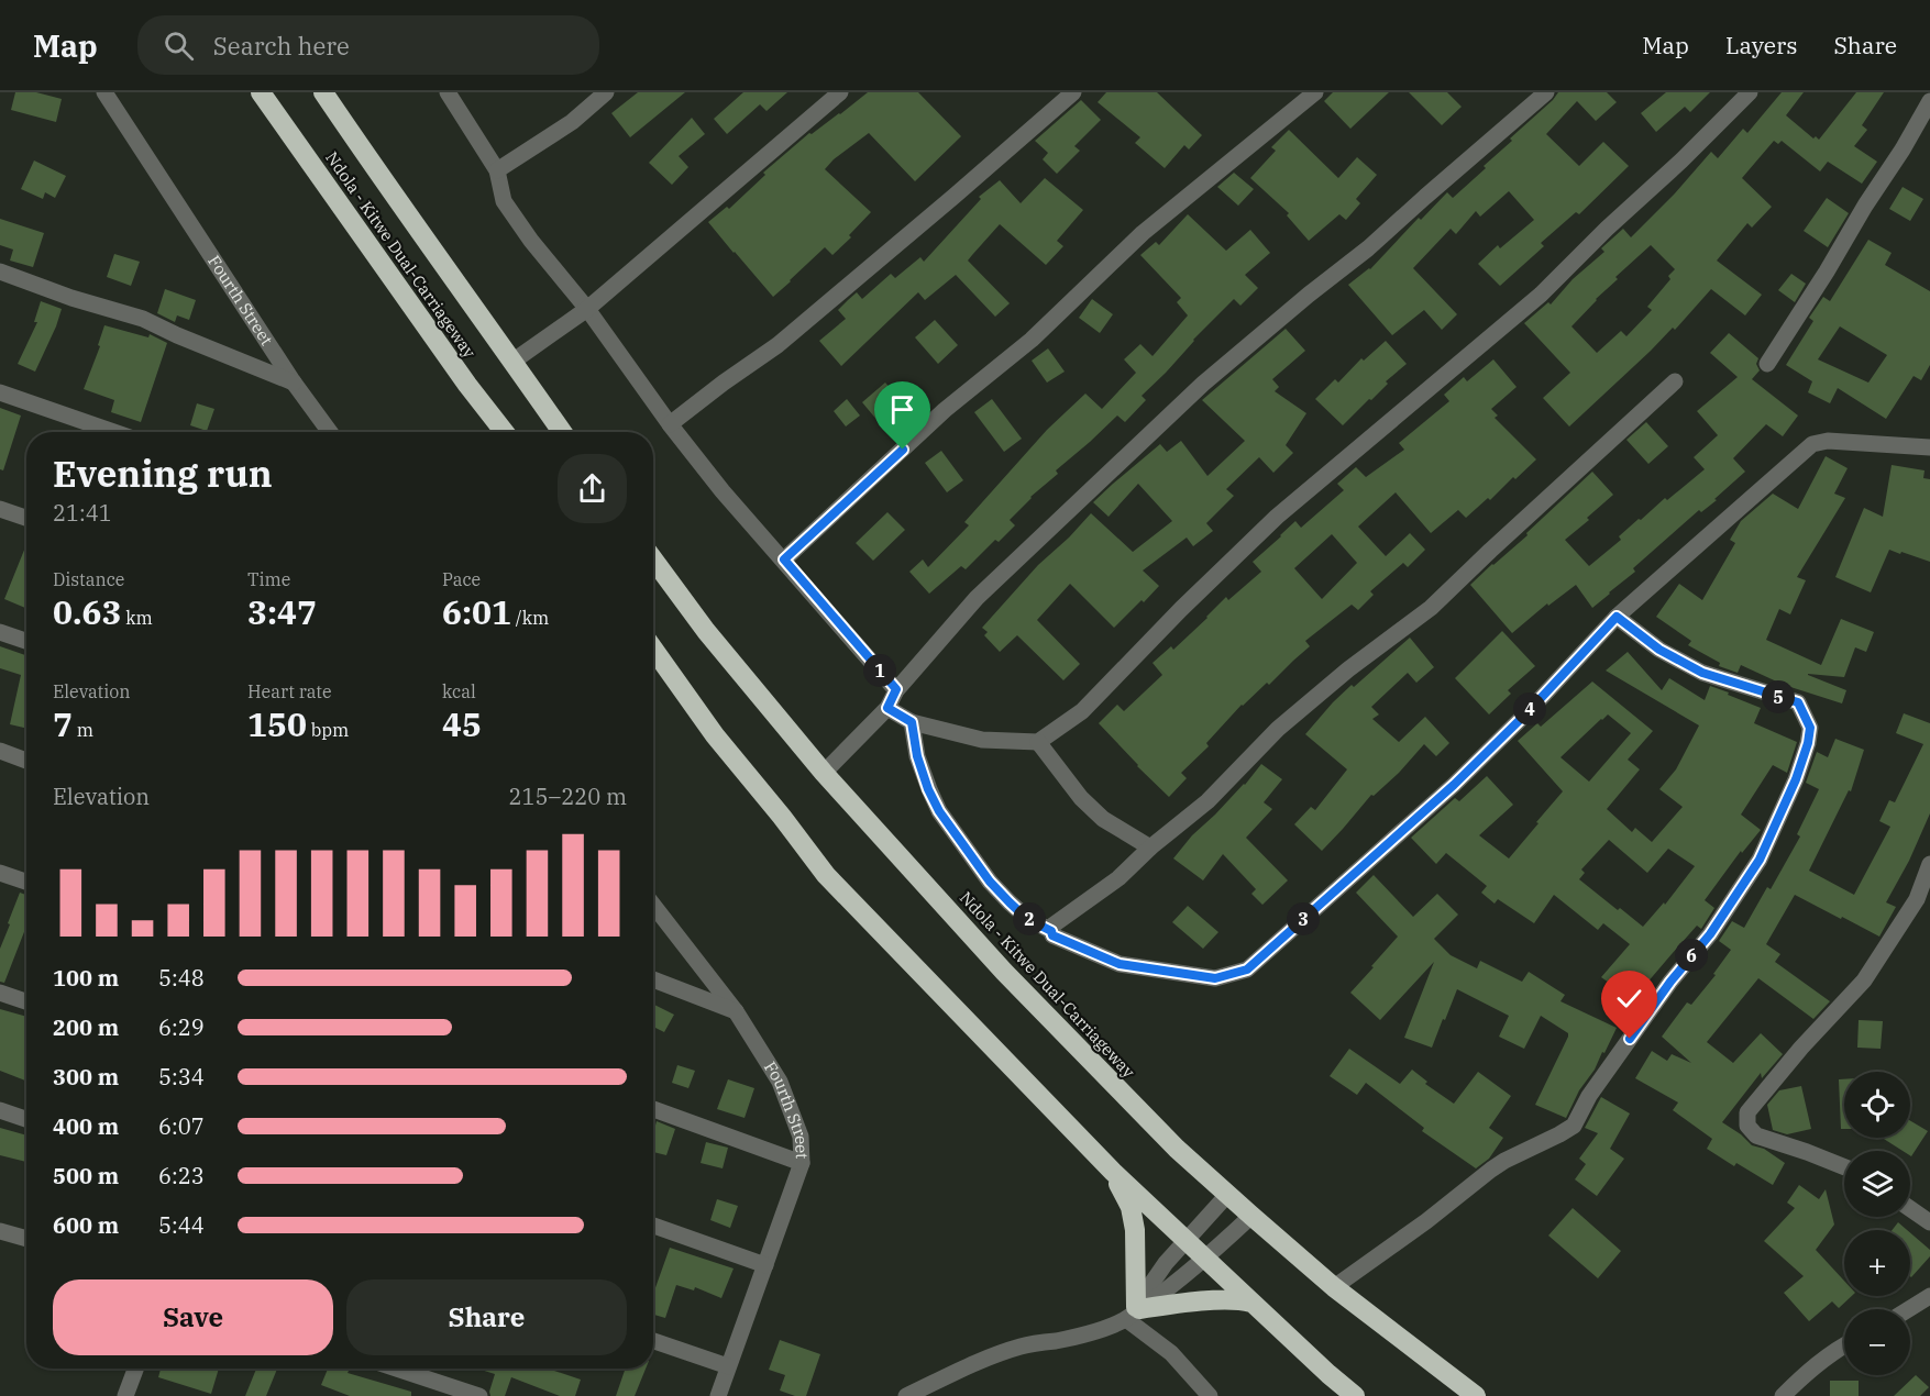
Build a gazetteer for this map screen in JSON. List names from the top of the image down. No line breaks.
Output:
{"streets":{"highway":["Ndola - Kitwe Dual-Carriageway"],"street":["Fourth Street"]},"page":{"header":"Map","search":"Search here","nav":["Map","Layers","Share"],"heading":["Evening run","21:41"],"stats":[["Distance","0.63 km"],["Time","3:47"],["Pace","6:01 /km"],["Elevation","7 m"],["Heart rate","150 bpm"],["kcal","45"]],"pins":["1","5","4","2","3","6"],"chart":["Elevation","215–220 m"],"list":[{"name":"100 m","note":"5:48"},{"name":"200 m","note":"6:29"},{"name":"300 m","note":"5:34"},{"name":"400 m","note":"6:07"},{"name":"500 m","note":"6:23"},{"name":"600 m","note":"5:44"}],"map_buttons":["+","−"],"buttons":["Save","Share"]}}
